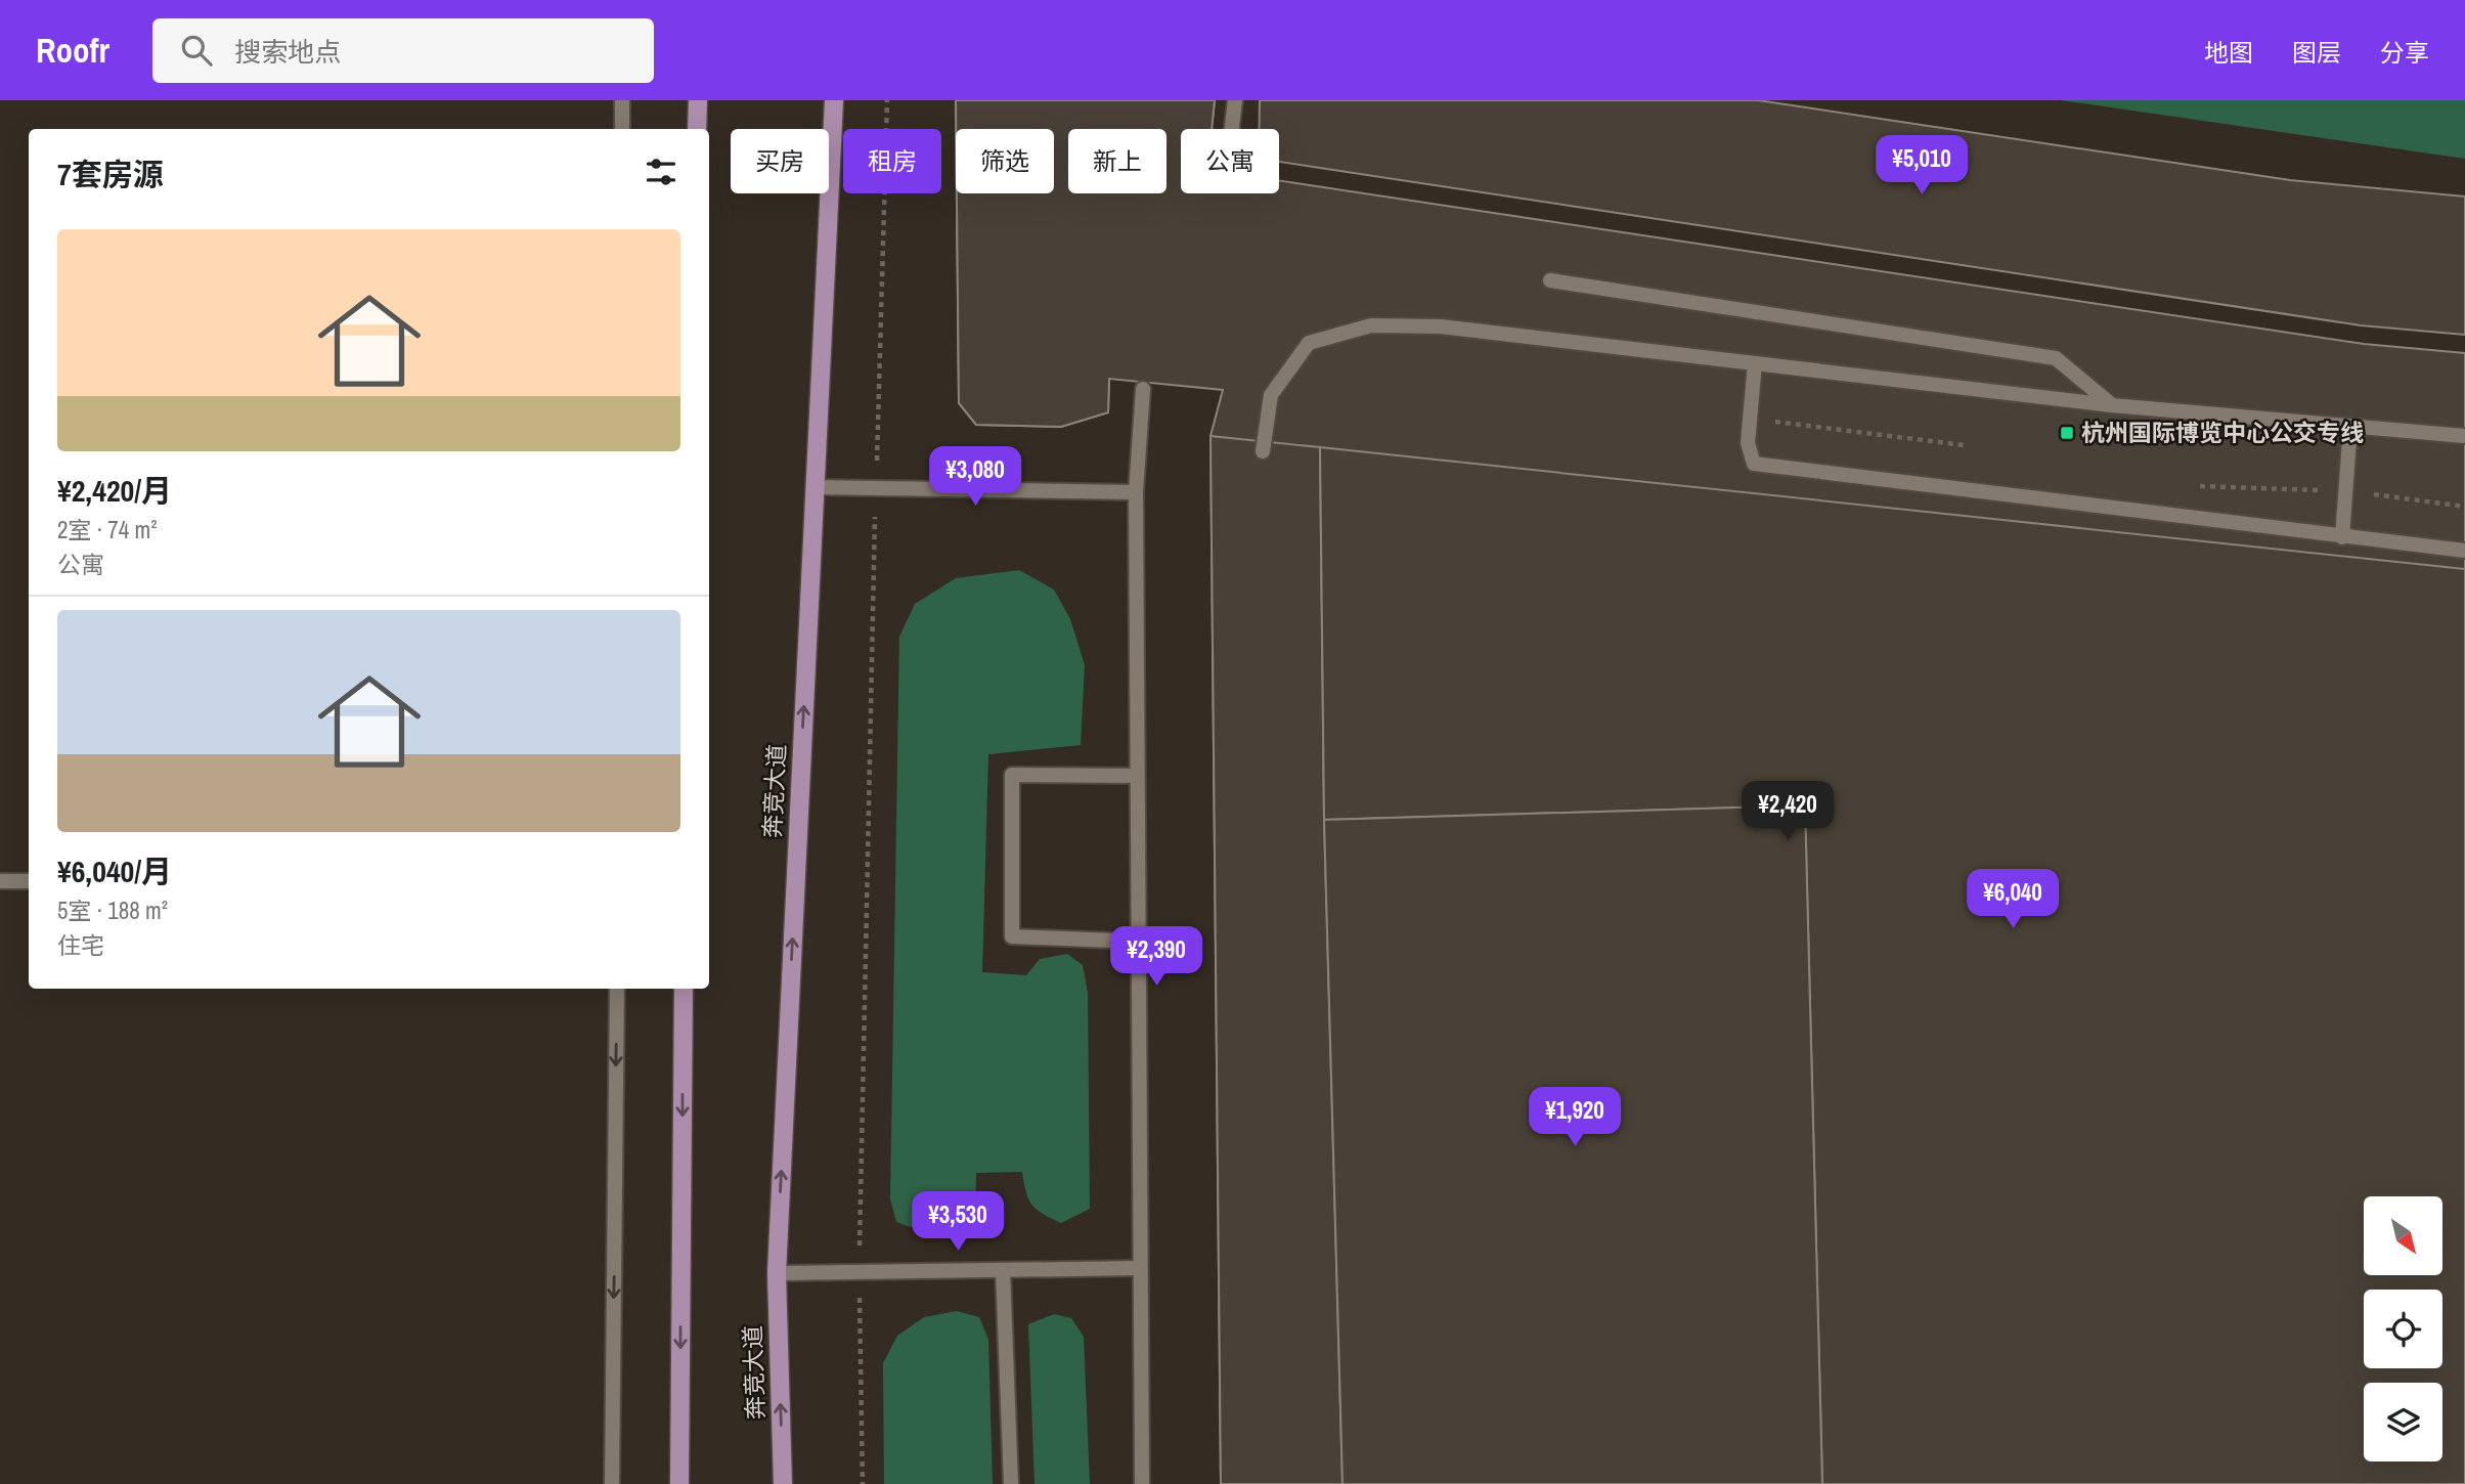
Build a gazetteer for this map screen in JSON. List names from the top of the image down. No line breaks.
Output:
{"streets":{"main road":["奔竞大道"]},"places":{"transit":["杭州国际博览中心公交专线"]},"north":"bottom right","page":{"header":"Roofr","search":"搜索地点","nav":["地图","图层","分享"],"chip":["买房","租房","筛选","新上","公寓"],"heading":"7套房源","price":["¥5,010","¥3,080","¥2,420","¥6,040","¥2,390","¥1,920","¥3,530"],"list":[{"name":"¥2,420/月","note":"2室 · 74 m² · 公寓"},{"name":"¥6,040/月","note":"5室 · 188 m² · 住宅"}]}}
